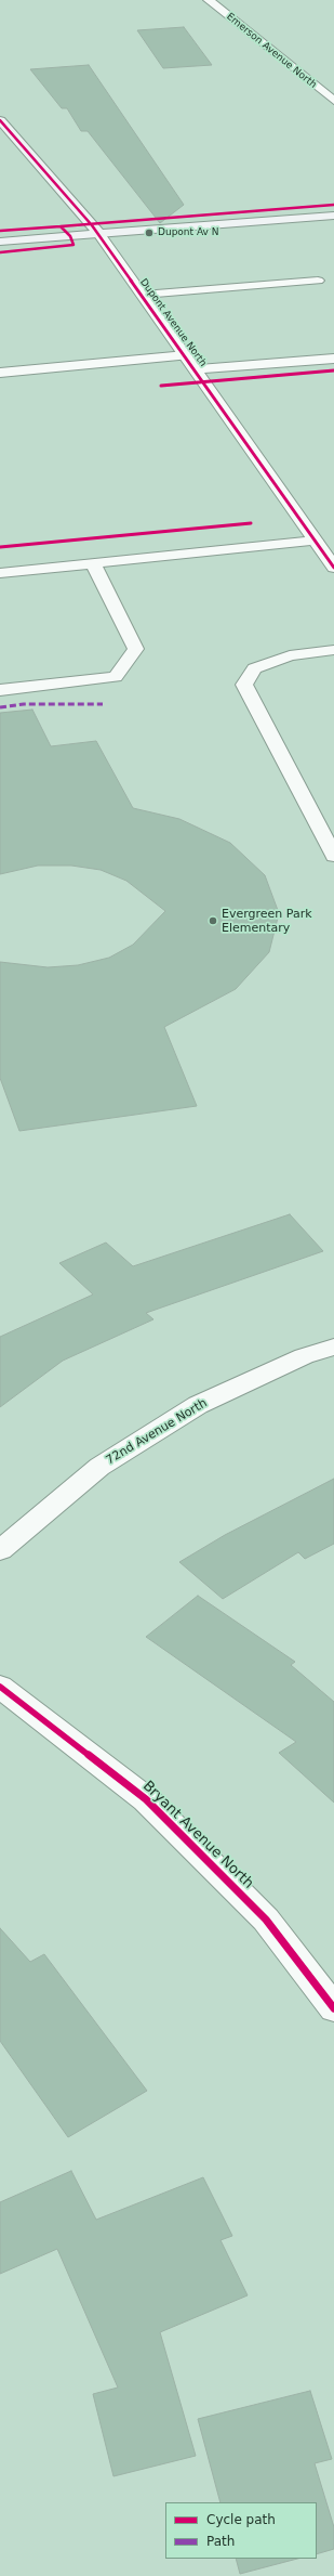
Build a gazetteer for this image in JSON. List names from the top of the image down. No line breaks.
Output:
{"streets":{"street":["Emerson Avenue North","Dupont Avenue North","72nd Avenue North","Bryant Avenue North"]},"places":["Dupont Av N","Evergreen Park Elementary"],"legend":["Cycle path","Path"]}
